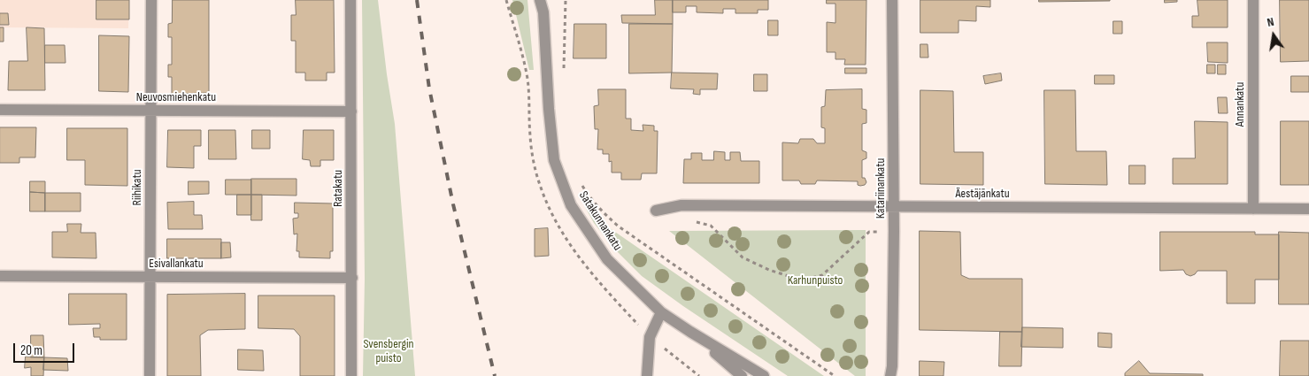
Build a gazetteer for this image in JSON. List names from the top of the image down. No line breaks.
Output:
{"streets":{"street":["Neuvosmiehenkatu","Annankatu","Riihikatu","Ratakatu","Katariinankatu","Äestäjänkatu","Satakunnankatu","Esivallankatu"]},"crossings":[["Neuvosmiehenkatu","Riihikatu"],["Neuvosmiehenkatu","Ratakatu"],["Annankatu","Äestäjänkatu"],["Riihikatu","Esivallankatu"],["Ratakatu","Esivallankatu"],["Katariinankatu","Äestäjänkatu"]],"parks":["Karhunpuisto","Svensbergin puisto"],"scale_bar":"20 m","north":"top"}
